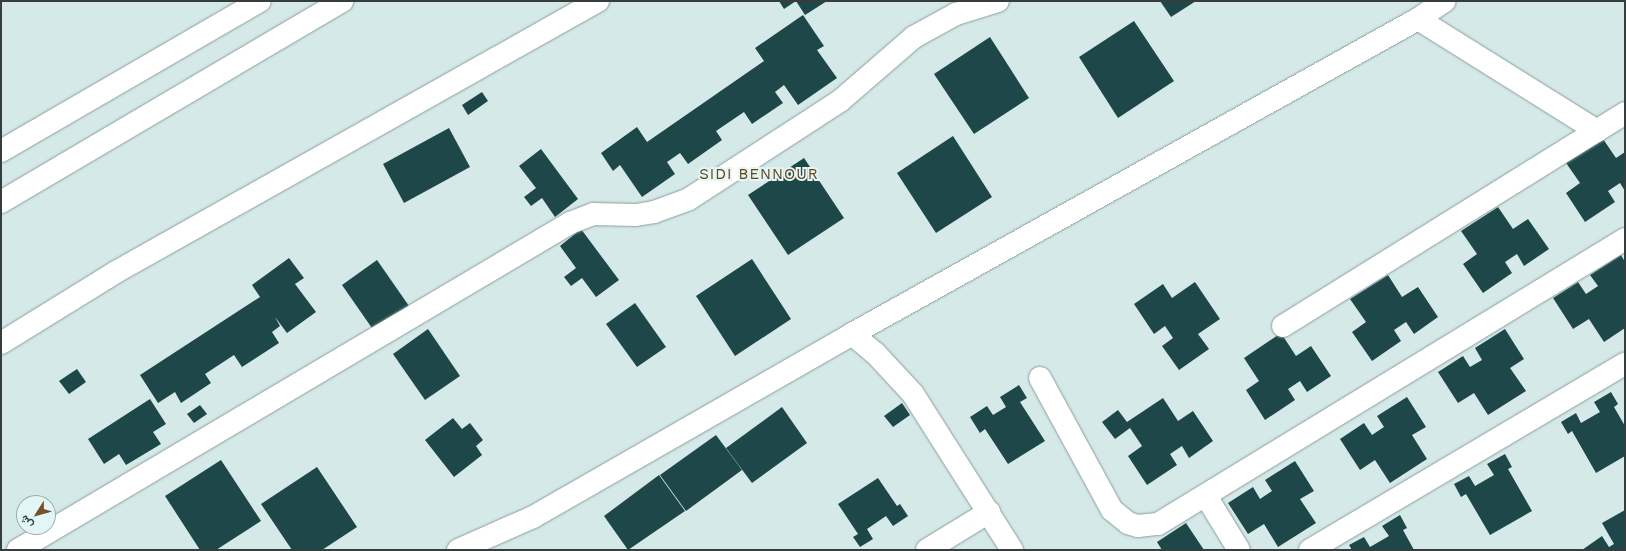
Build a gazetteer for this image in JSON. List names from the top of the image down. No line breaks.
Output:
{"districts":["SIDI BENNOUR"],"north":"bottom left"}
